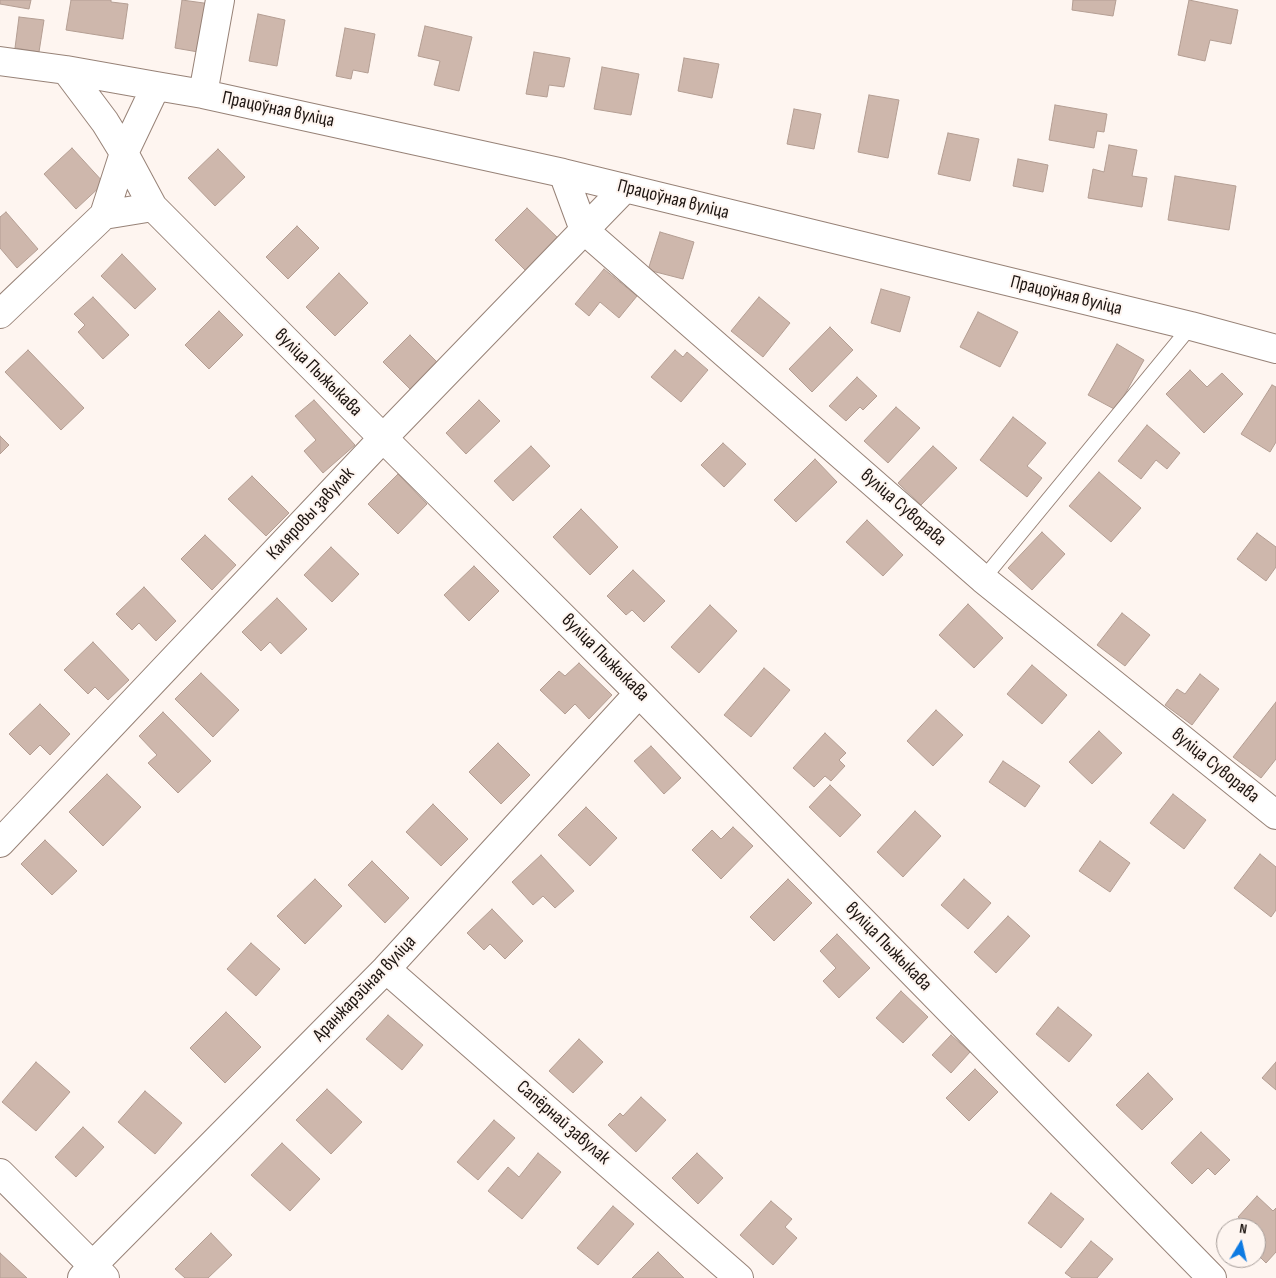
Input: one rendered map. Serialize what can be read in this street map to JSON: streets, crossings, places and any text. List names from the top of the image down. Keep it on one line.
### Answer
{"streets":{"street":["Працоўная вуліца","вуліца Пыжыкава","вуліца Суворава","Каляровы завулак","Аранжарэйная вуліца","Сапёрнай завулак"]},"crossings":[["Працоўная вуліца","вуліца Пыжыкава"],["Працоўная вуліца","вуліца Суворава"],["Працоўная вуліца","Каляровы завулак"],["вуліца Пыжыкава","Каляровы завулак"],["вуліца Пыжыкава","Аранжарэйная вуліца"],["вуліца Суворава","Каляровы завулак"],["Аранжарэйная вуліца","Сапёрнай завулак"]],"north":"top"}
